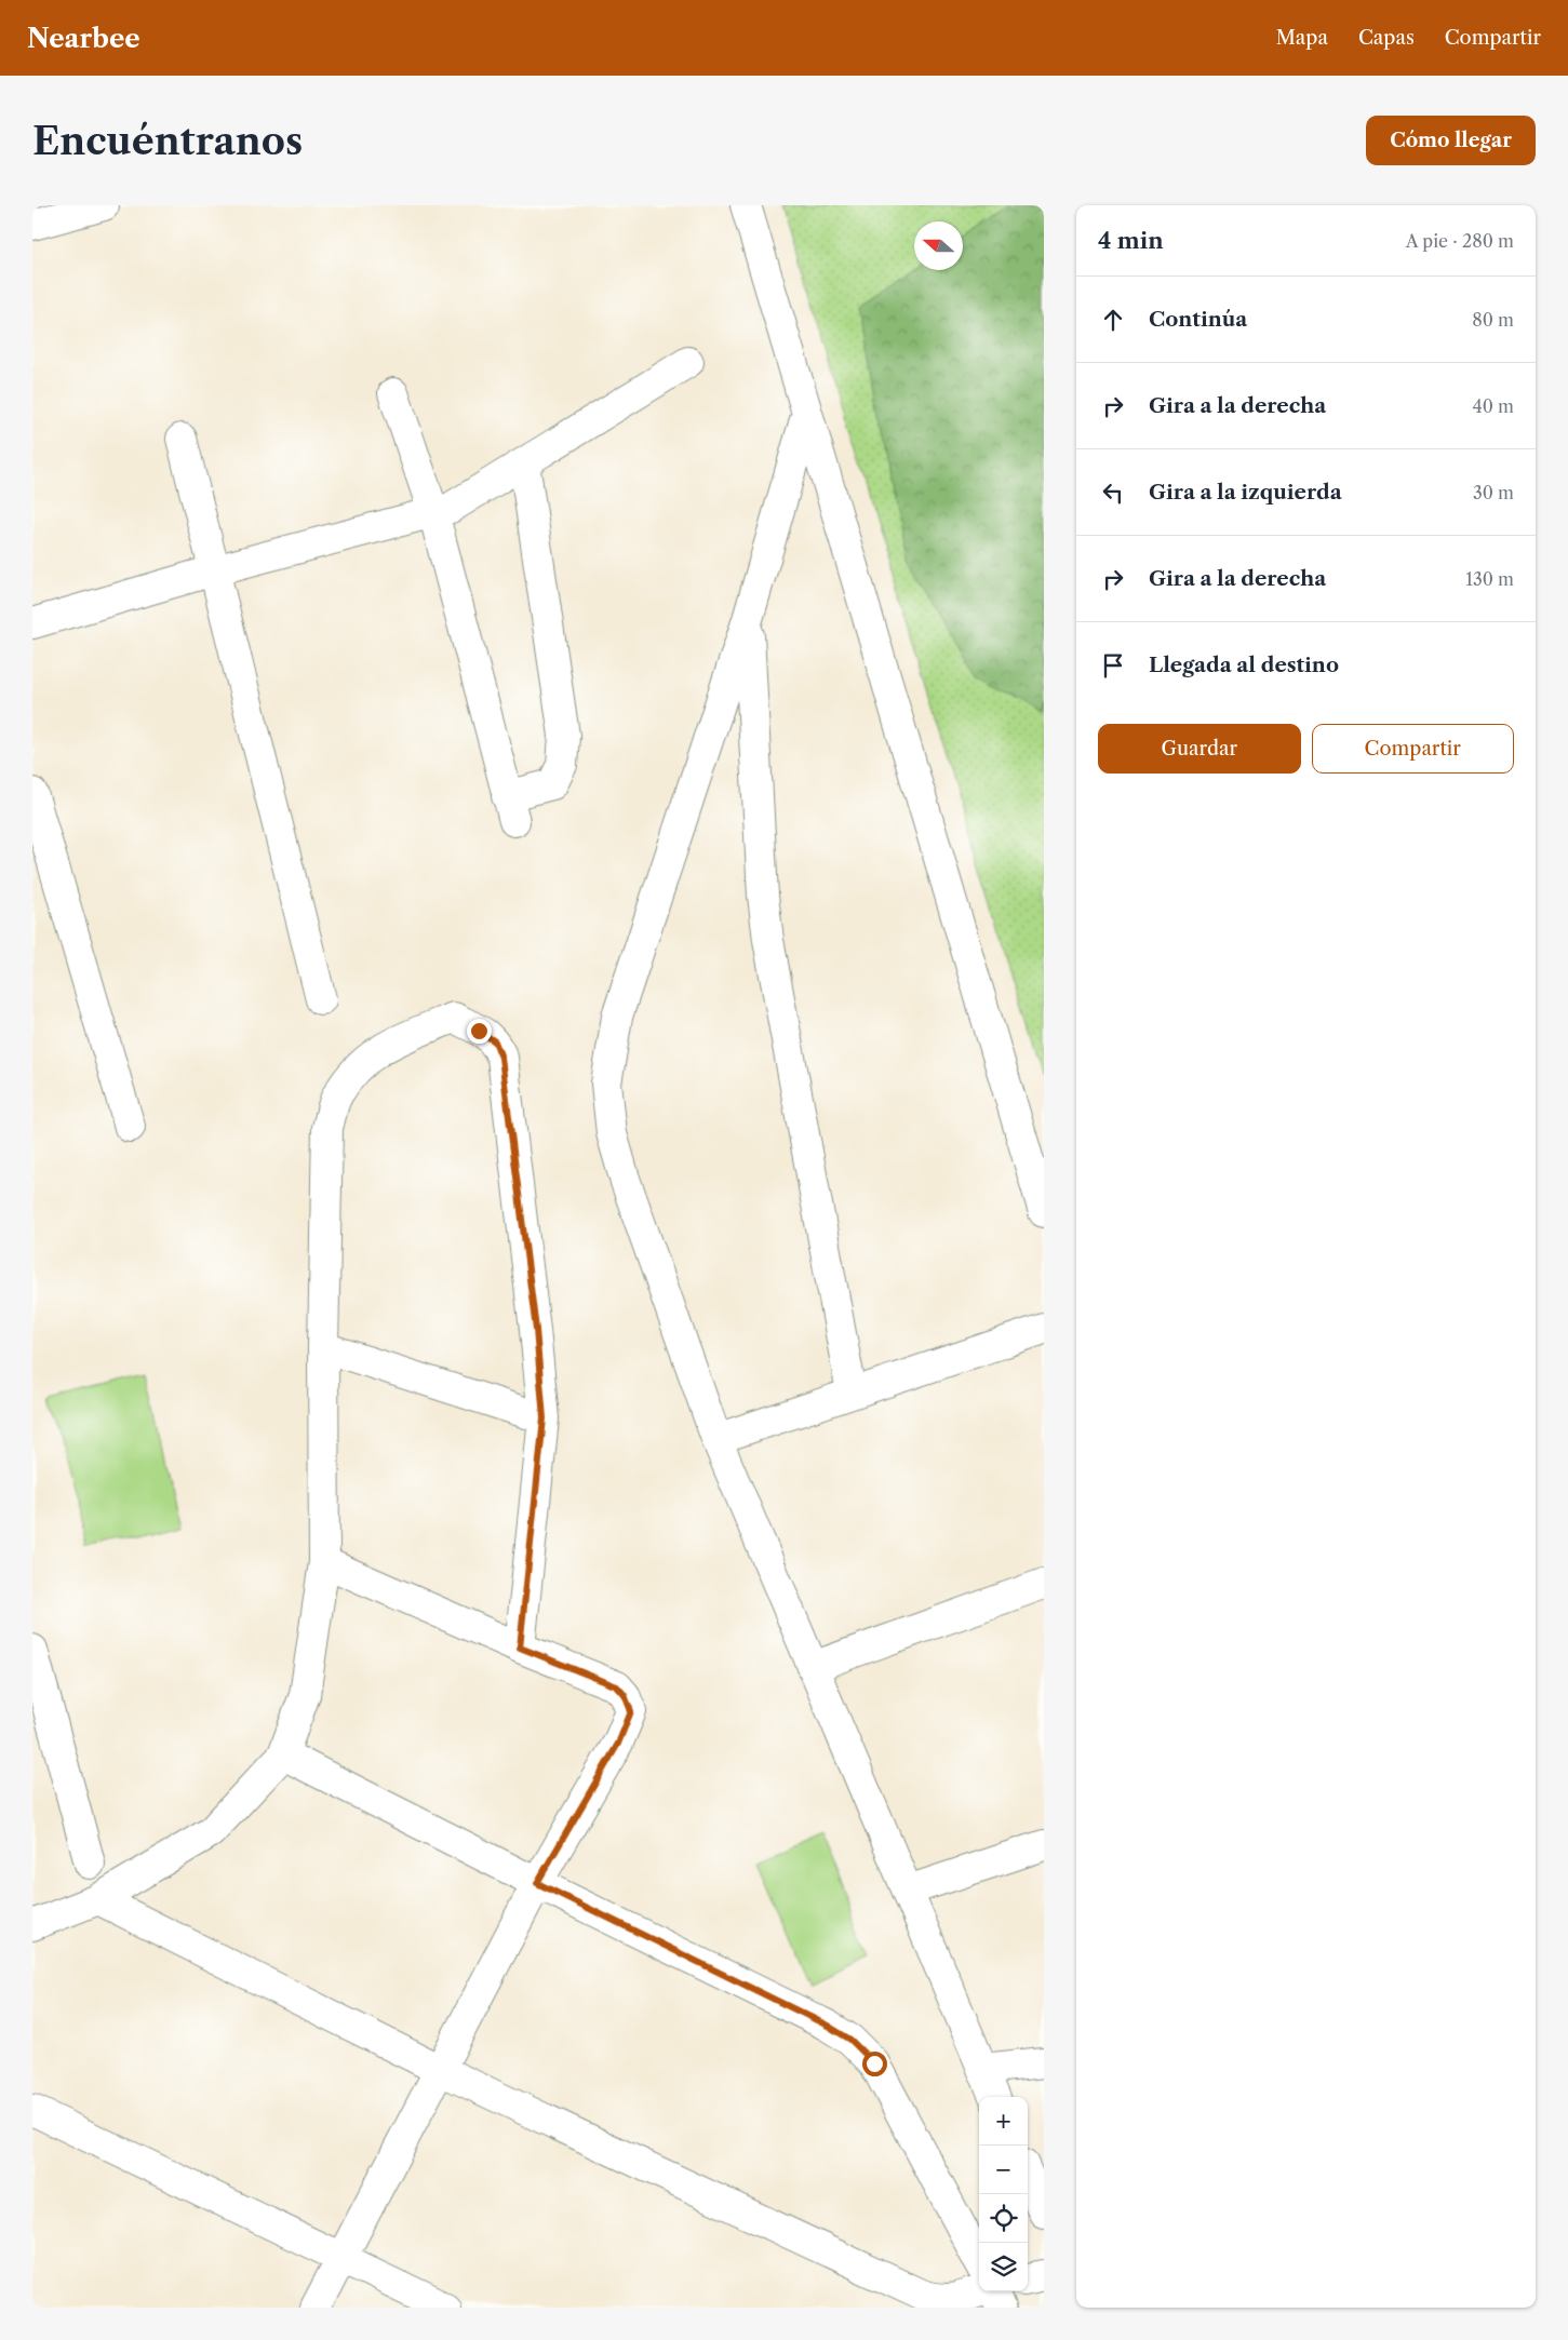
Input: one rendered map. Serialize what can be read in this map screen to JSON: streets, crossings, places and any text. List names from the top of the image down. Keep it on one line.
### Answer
{"north":"left","page":{"header":"Nearbee","nav":["Mapa","Capas","Compartir"],"buttons":["Cómo llegar",["Guardar","Compartir"]],"title":"Encuéntranos","heading":["4 min","A pie · 280 m"],"list":[["Continúa","80 m"],["Gira a la derecha","40 m"],["Gira a la izquierda","30 m"],["Gira a la derecha","130 m"],"Llegada al destino"],"map_buttons":["+","−"]}}
